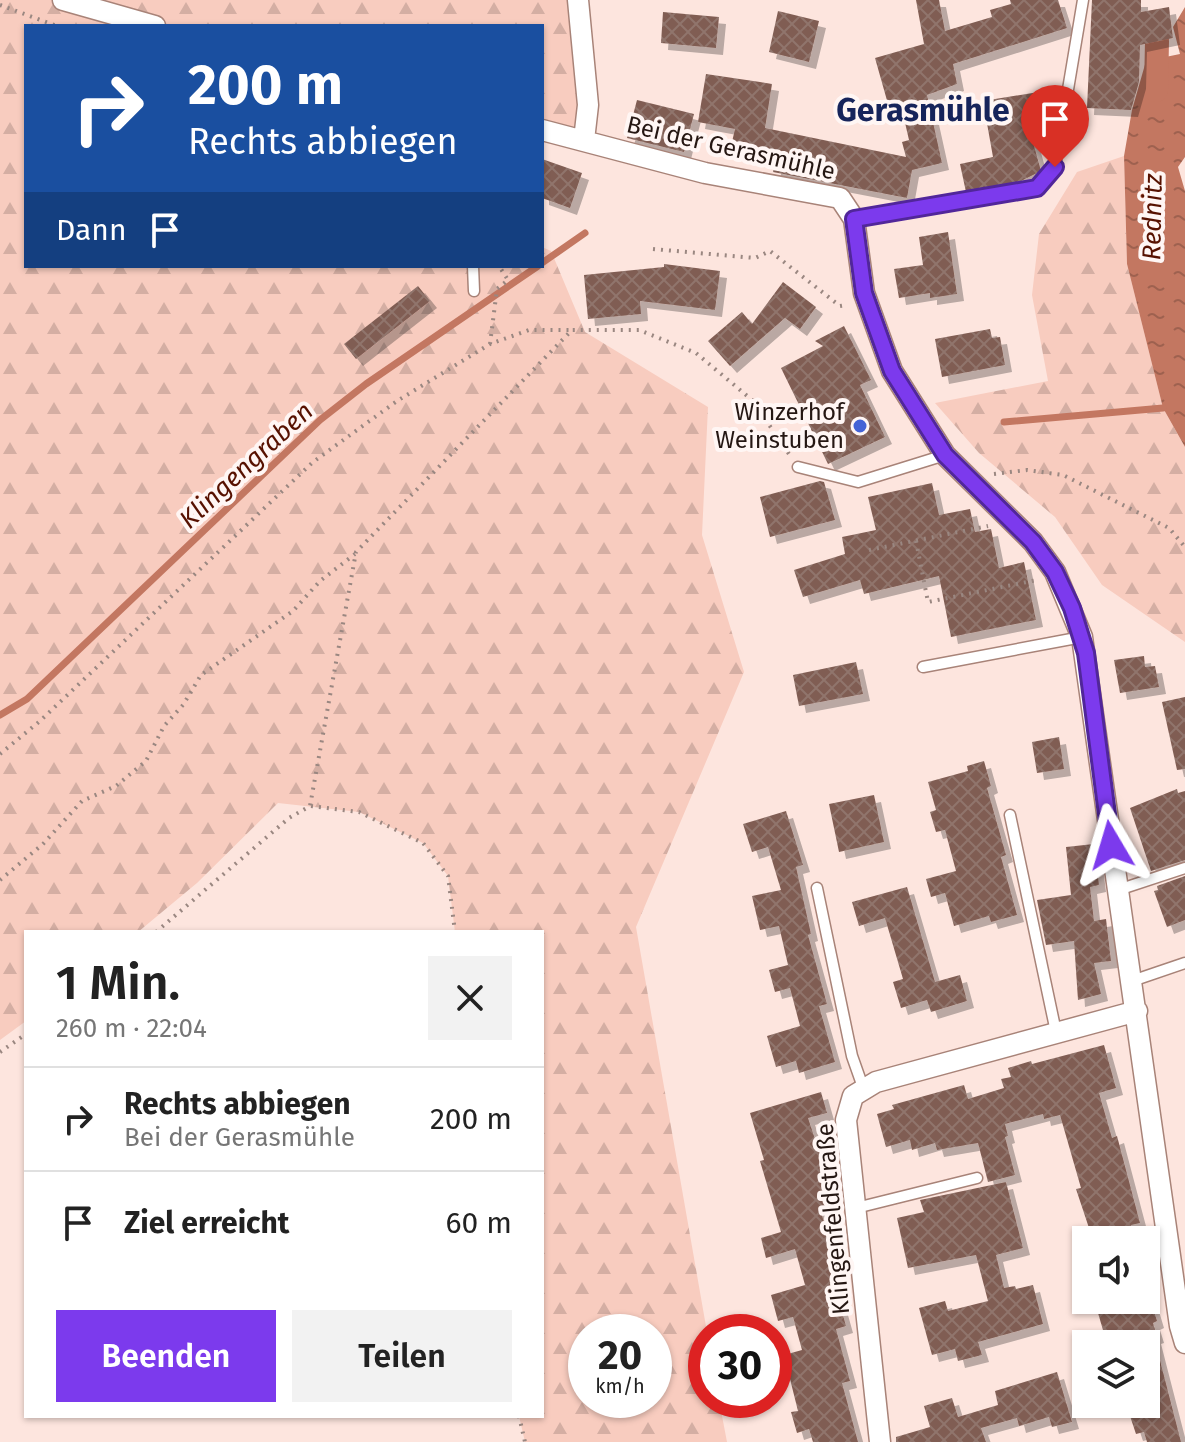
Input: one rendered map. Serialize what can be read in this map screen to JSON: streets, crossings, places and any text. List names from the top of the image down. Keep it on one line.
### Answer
{"streets":{"street":["Bei der Gerasmühle","Klingenfeldstraße"]},"districts":["Gerasmühle"],"water":["Rednitz","Klingengraben"],"places":["Winzerhof Weinstuben"],"page":{"turn":["200 m","Rechts abbiegen"],"then":"Dann","heading":["1 Min.","260 m · 22:04"],"list":[{"name":"Rechts abbiegen","note":"Bei der Gerasmühle","value":"200 m"},{"name":"Ziel erreicht","value":"60 m"}],"buttons":["Beenden","Teilen"],"speed":"20 km/h","limit":"30"}}
